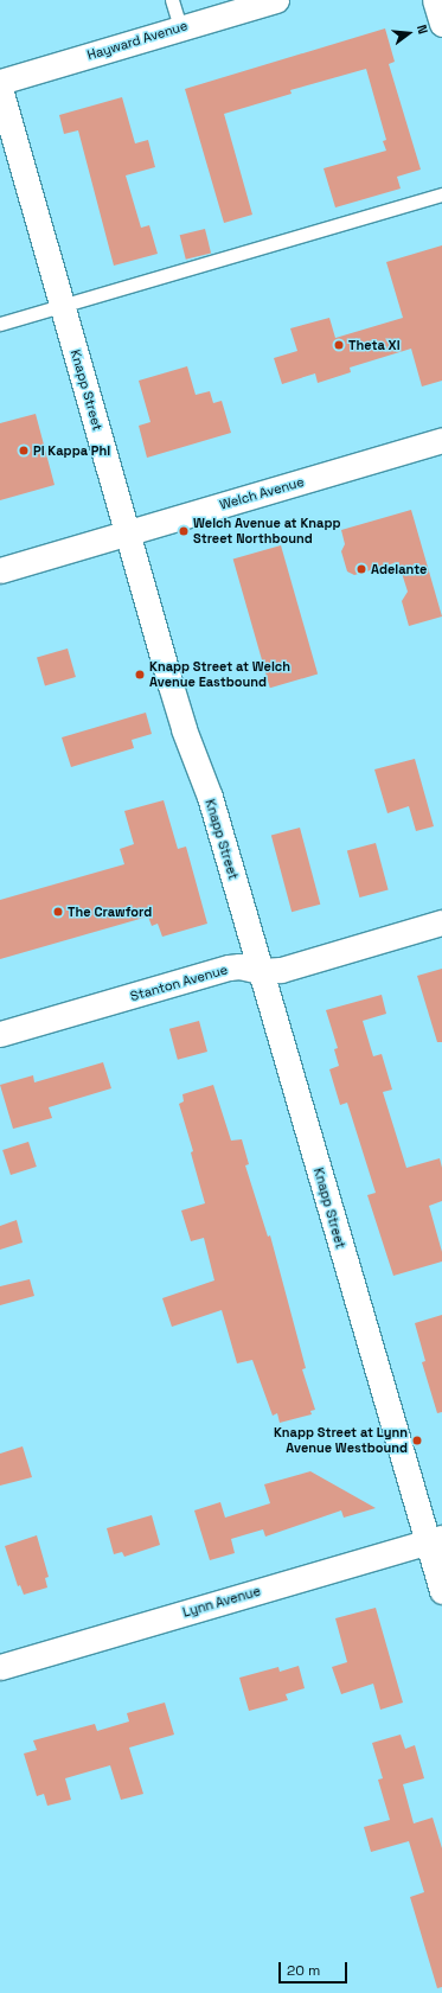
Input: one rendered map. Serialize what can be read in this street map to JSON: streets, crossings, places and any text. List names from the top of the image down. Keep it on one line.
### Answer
{"streets":{"street":["Hayward Avenue","Knapp Street","Welch Avenue","Stanton Avenue","Lynn Avenue"]},"crossings":[["Knapp Street","Welch Avenue"],["Knapp Street","Stanton Avenue"],["Knapp Street","Lynn Avenue"]],"places":["Theta Xi","Pi Kappa Phi","Welch Avenue at Knapp Street Northbound","Adelante","Knapp Street at Welch Avenue Eastbound","The Crawford","Knapp Street at Lynn Avenue Westbound"],"scale_bar":"20 m","north":"right"}
